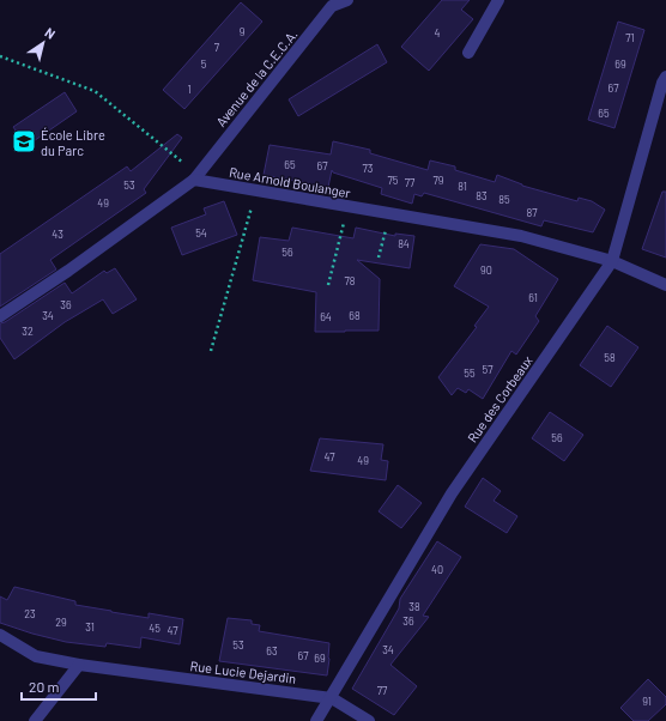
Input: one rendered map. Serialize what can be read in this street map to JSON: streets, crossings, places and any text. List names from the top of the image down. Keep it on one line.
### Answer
{"streets":{"street":["Avenue de la C.E.C.A.","Rue Arnold Boulanger","Rue des Corbeaux","Rue Lucie Dejardin"]},"crossings":[["Avenue de la C.E.C.A.","Rue Arnold Boulanger"],["Rue Arnold Boulanger","Rue des Corbeaux"],["Rue des Corbeaux","Rue Lucie Dejardin"]],"places":{"school or university":["École Libre du Parc"]},"house_numbers":["9","4","71","7","5","69","67","1","65","65","67","73","75","79","77","53","81","83","85","49","87","54","43","84","56","90","78","61","36","34","68","64","32","58","57","55","56","47","49","40","38","23","36","29","31","45","47","53","34","63","67","69","77","91"],"scale_bar":"20 m","north":"top right"}
